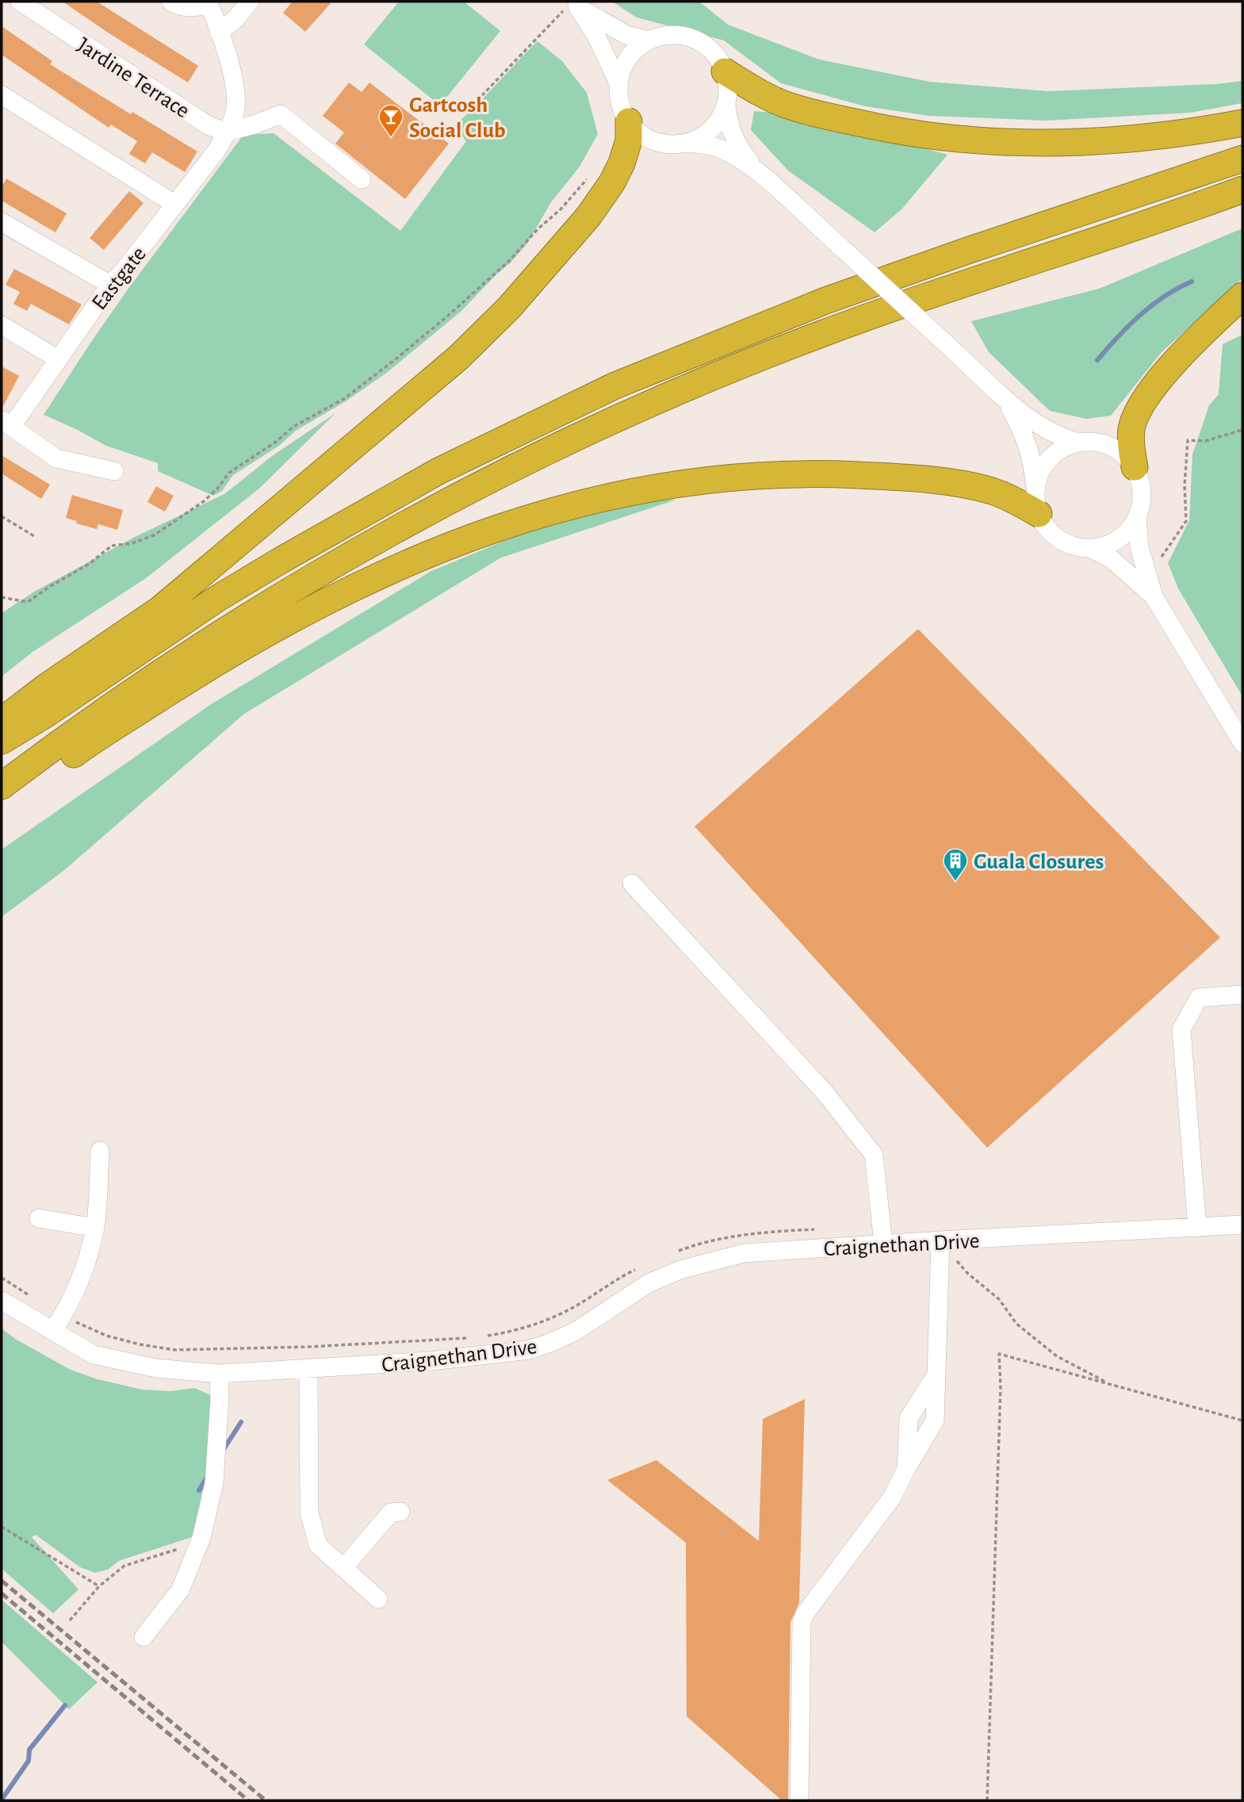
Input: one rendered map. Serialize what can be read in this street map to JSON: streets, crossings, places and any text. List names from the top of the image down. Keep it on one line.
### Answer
{"streets":{"street":["Jardine Terrace","Eastgate","Craignethan Drive"]},"crossings":[["Jardine Terrace","Eastgate"]],"places":{"bar":["Gartcosh Social Club"],"building":["Guala Closures"]}}
